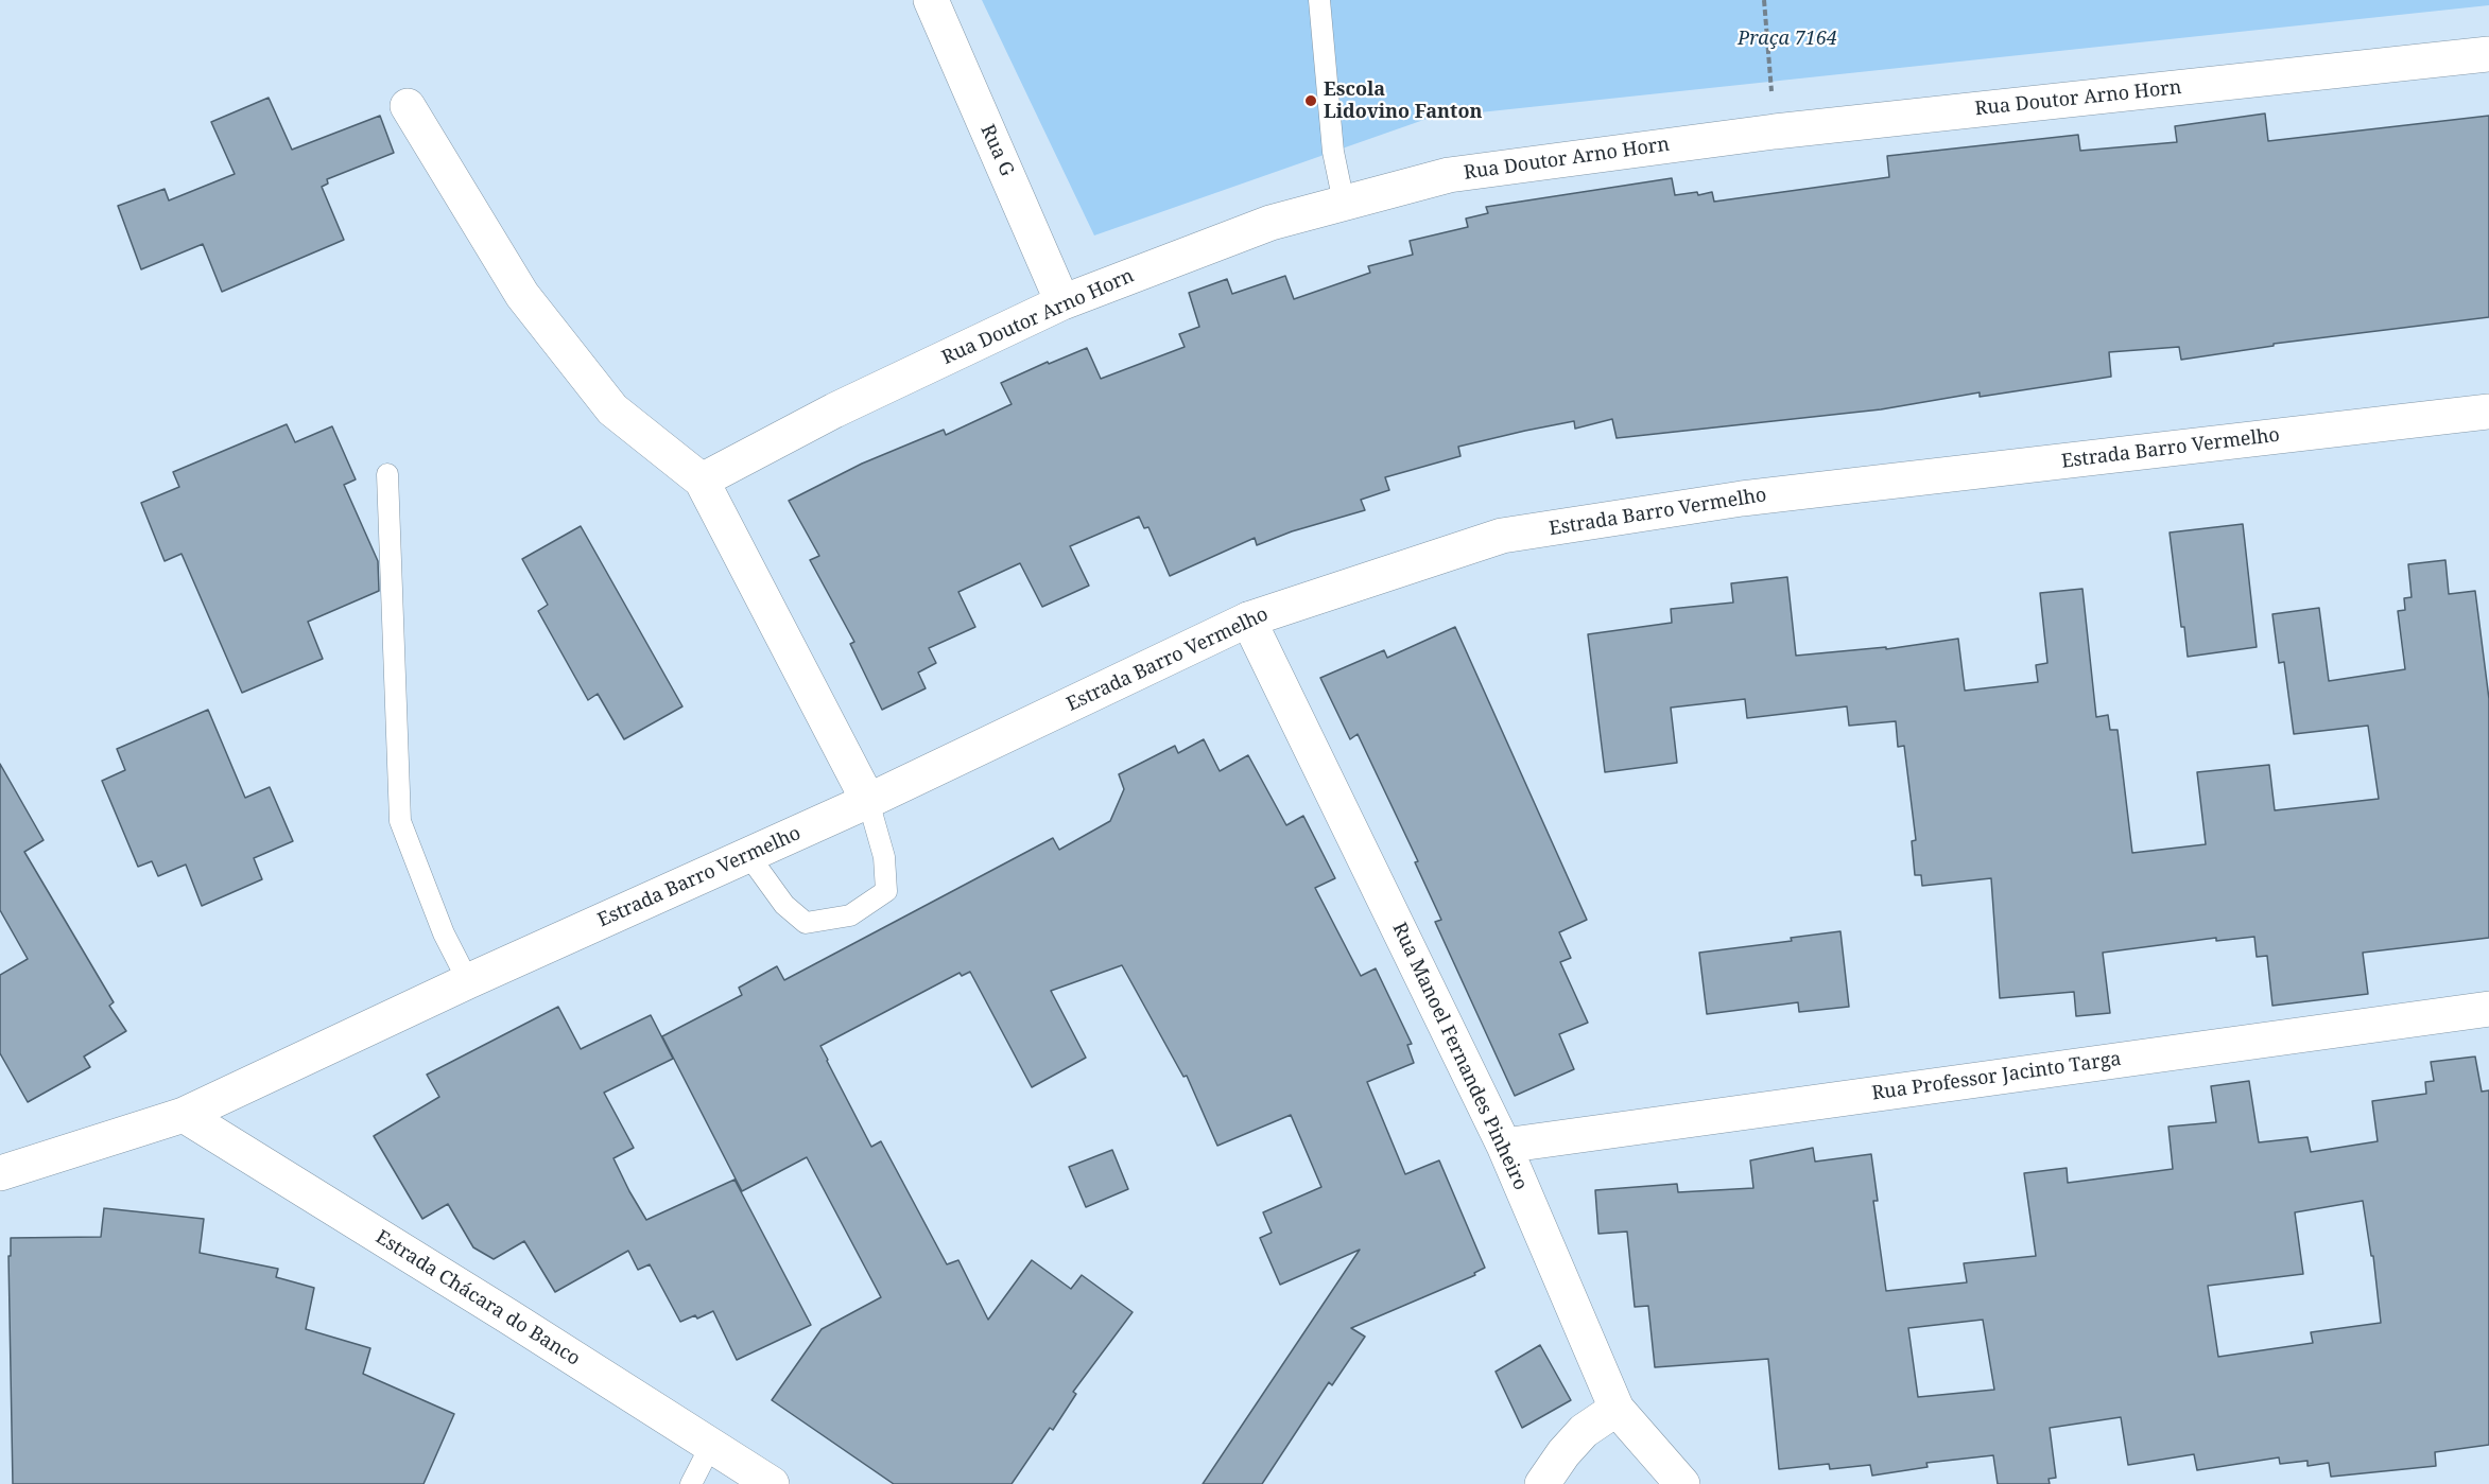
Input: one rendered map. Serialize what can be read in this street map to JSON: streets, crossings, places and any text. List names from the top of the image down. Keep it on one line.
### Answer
{"streets":{"street":["Rua Doutor Arno Horn","Rua G","Estrada Barro Vermelho","Rua Manoel Fernandes Pinheiro","Rua Professor Jacinto Targa","Estrada Chácara do Banco"]},"crossings":[["Rua Doutor Arno Horn","Rua G"],["Estrada Barro Vermelho","Rua Manoel Fernandes Pinheiro"],["Estrada Barro Vermelho","Estrada Chácara do Banco"],["Rua Manoel Fernandes Pinheiro","Rua Professor Jacinto Targa"]],"parks":["Praça 7164"],"places":["Escola Lidovino Fanton"]}
